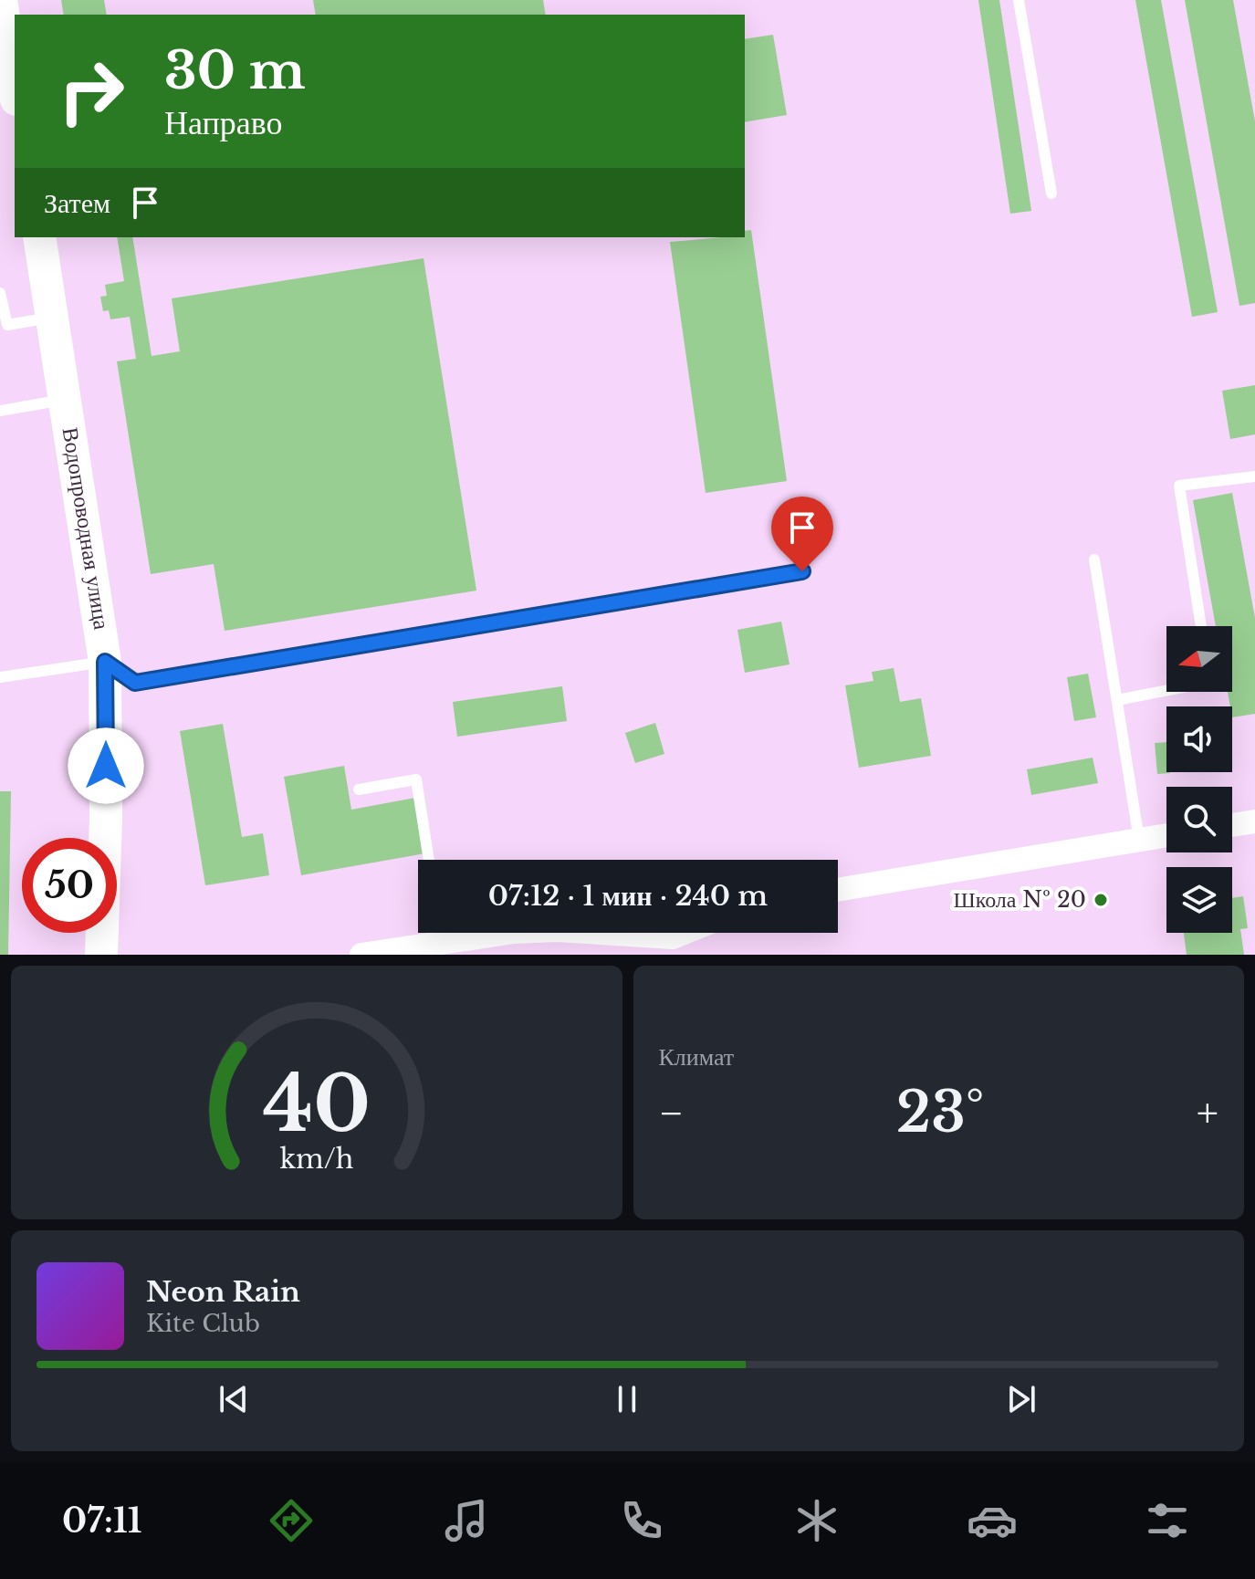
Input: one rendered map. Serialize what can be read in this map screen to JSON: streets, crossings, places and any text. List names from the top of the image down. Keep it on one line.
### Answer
{"streets":{"main road":["Водопроводная улица"]},"places":["Школа № 20"],"north":"left","page":{"turn":["30 m","Направо"],"then":"Затем","limit":"50","trip":"07:12 · 1 мин · 240 m","tile":"Климат","heat":["−","23°","+"],"song":["Neon Rain","Kite Club"],"tabs":"07:11","gauge":["40","km/h"]}}
